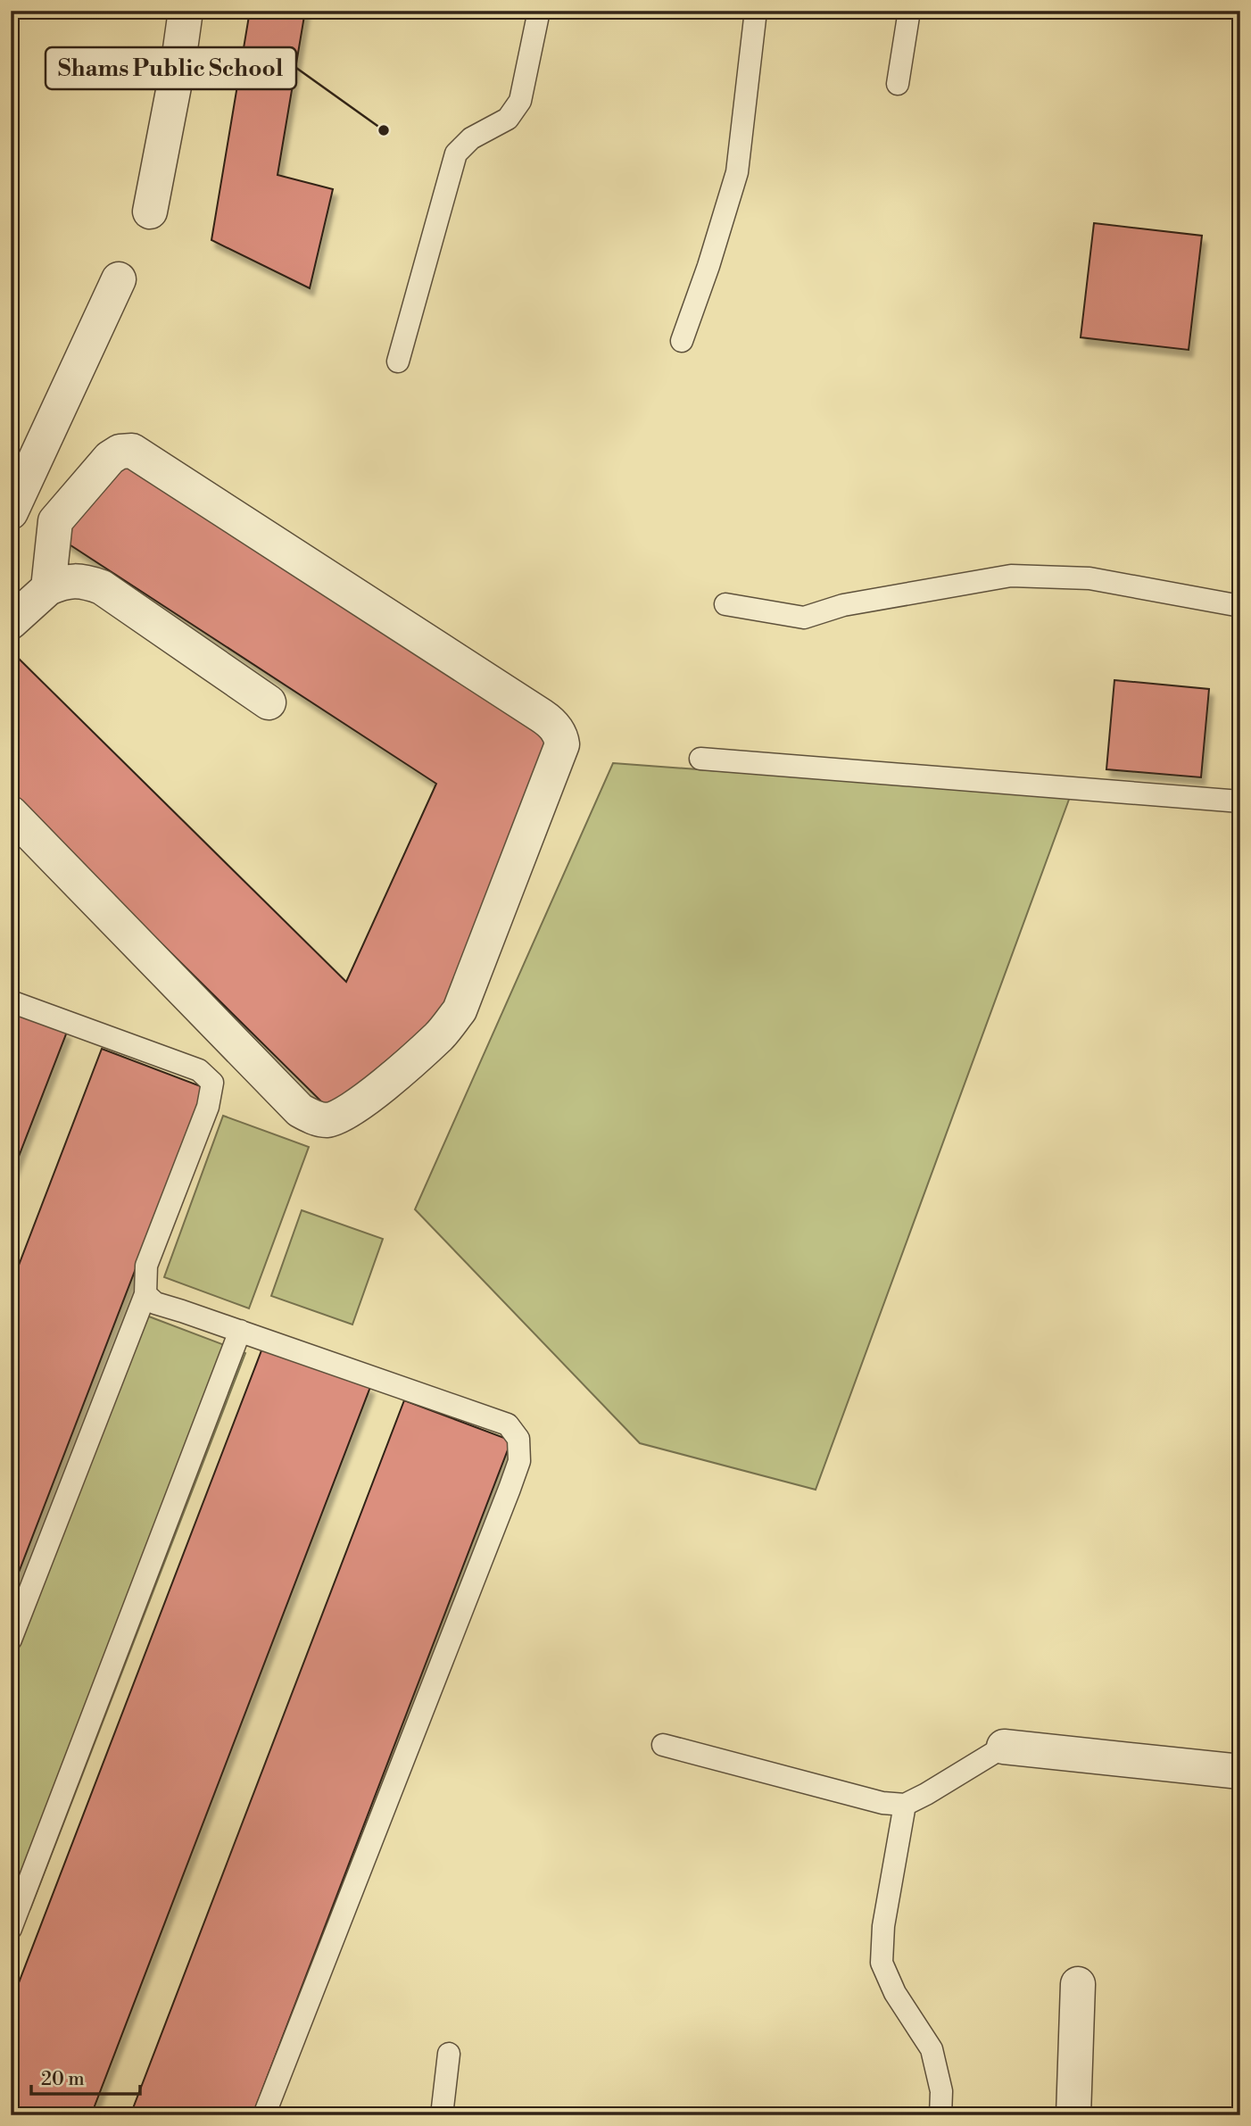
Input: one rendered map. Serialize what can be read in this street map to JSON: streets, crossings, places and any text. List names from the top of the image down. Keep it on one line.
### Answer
{"places":["Shams Public School"],"scale_bar":"20 m"}
